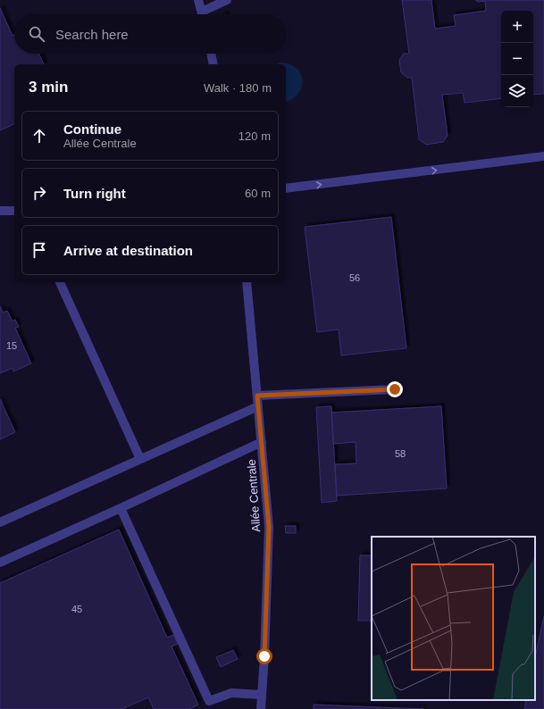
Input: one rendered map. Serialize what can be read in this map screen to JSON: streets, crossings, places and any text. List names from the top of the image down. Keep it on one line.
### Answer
{"streets":{"street":["Allée Centrale"]},"house_numbers":["56","15","58","45"],"page":{"map_buttons":["+","−"],"search":"Search here","heading":["3 min","Walk · 180 m"],"list":[["Continue","Allée Centrale","120 m"],["Turn right","60 m"],"Arrive at destination"]}}
